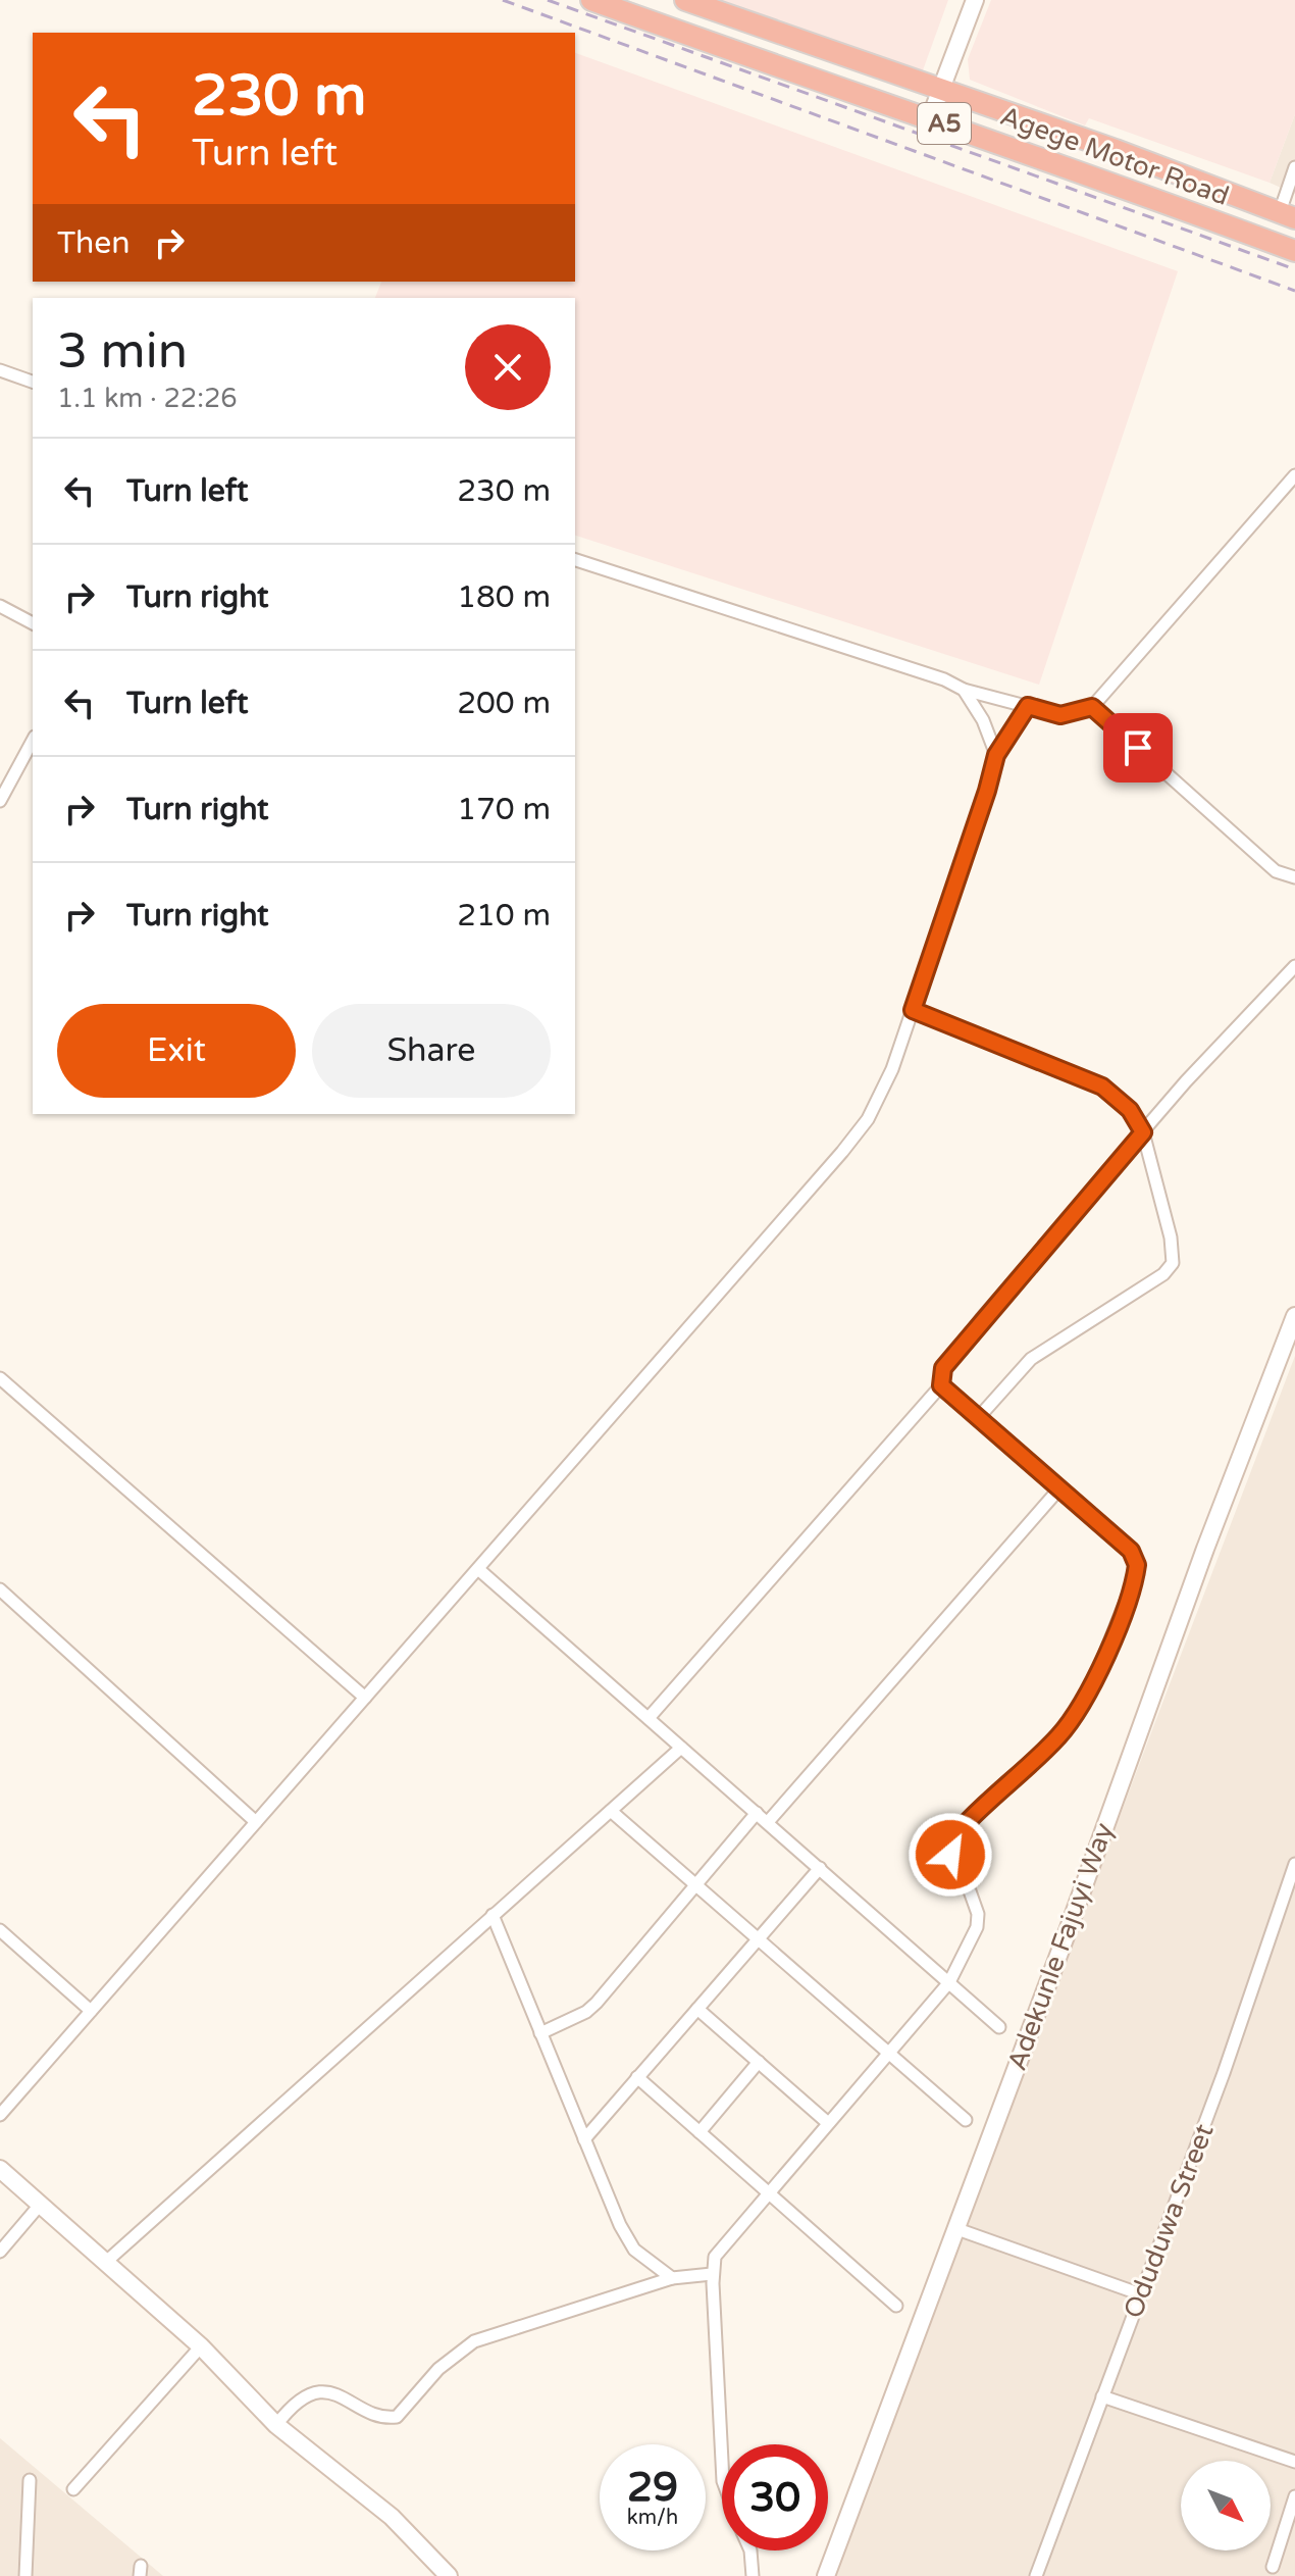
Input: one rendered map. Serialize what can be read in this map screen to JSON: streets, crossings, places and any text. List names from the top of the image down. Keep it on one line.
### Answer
{"streets":{"highway":["A5","Agege Motor Road"],"street":["Adekunle Fajuyi Way","Oduduwa Street"]},"north":"bottom right","page":{"turn":["230 m","Turn left"],"then":"Then","heading":["3 min","1.1 km · 22:26"],"list":[{"name":"Turn left","value":"230 m"},{"name":"Turn right","value":"180 m"},{"name":"Turn left","value":"200 m"},{"name":"Turn right","value":"170 m"},{"name":"Turn right","value":"210 m"}],"buttons":["Exit","Share"],"speed":"29 km/h","limit":"30"}}
